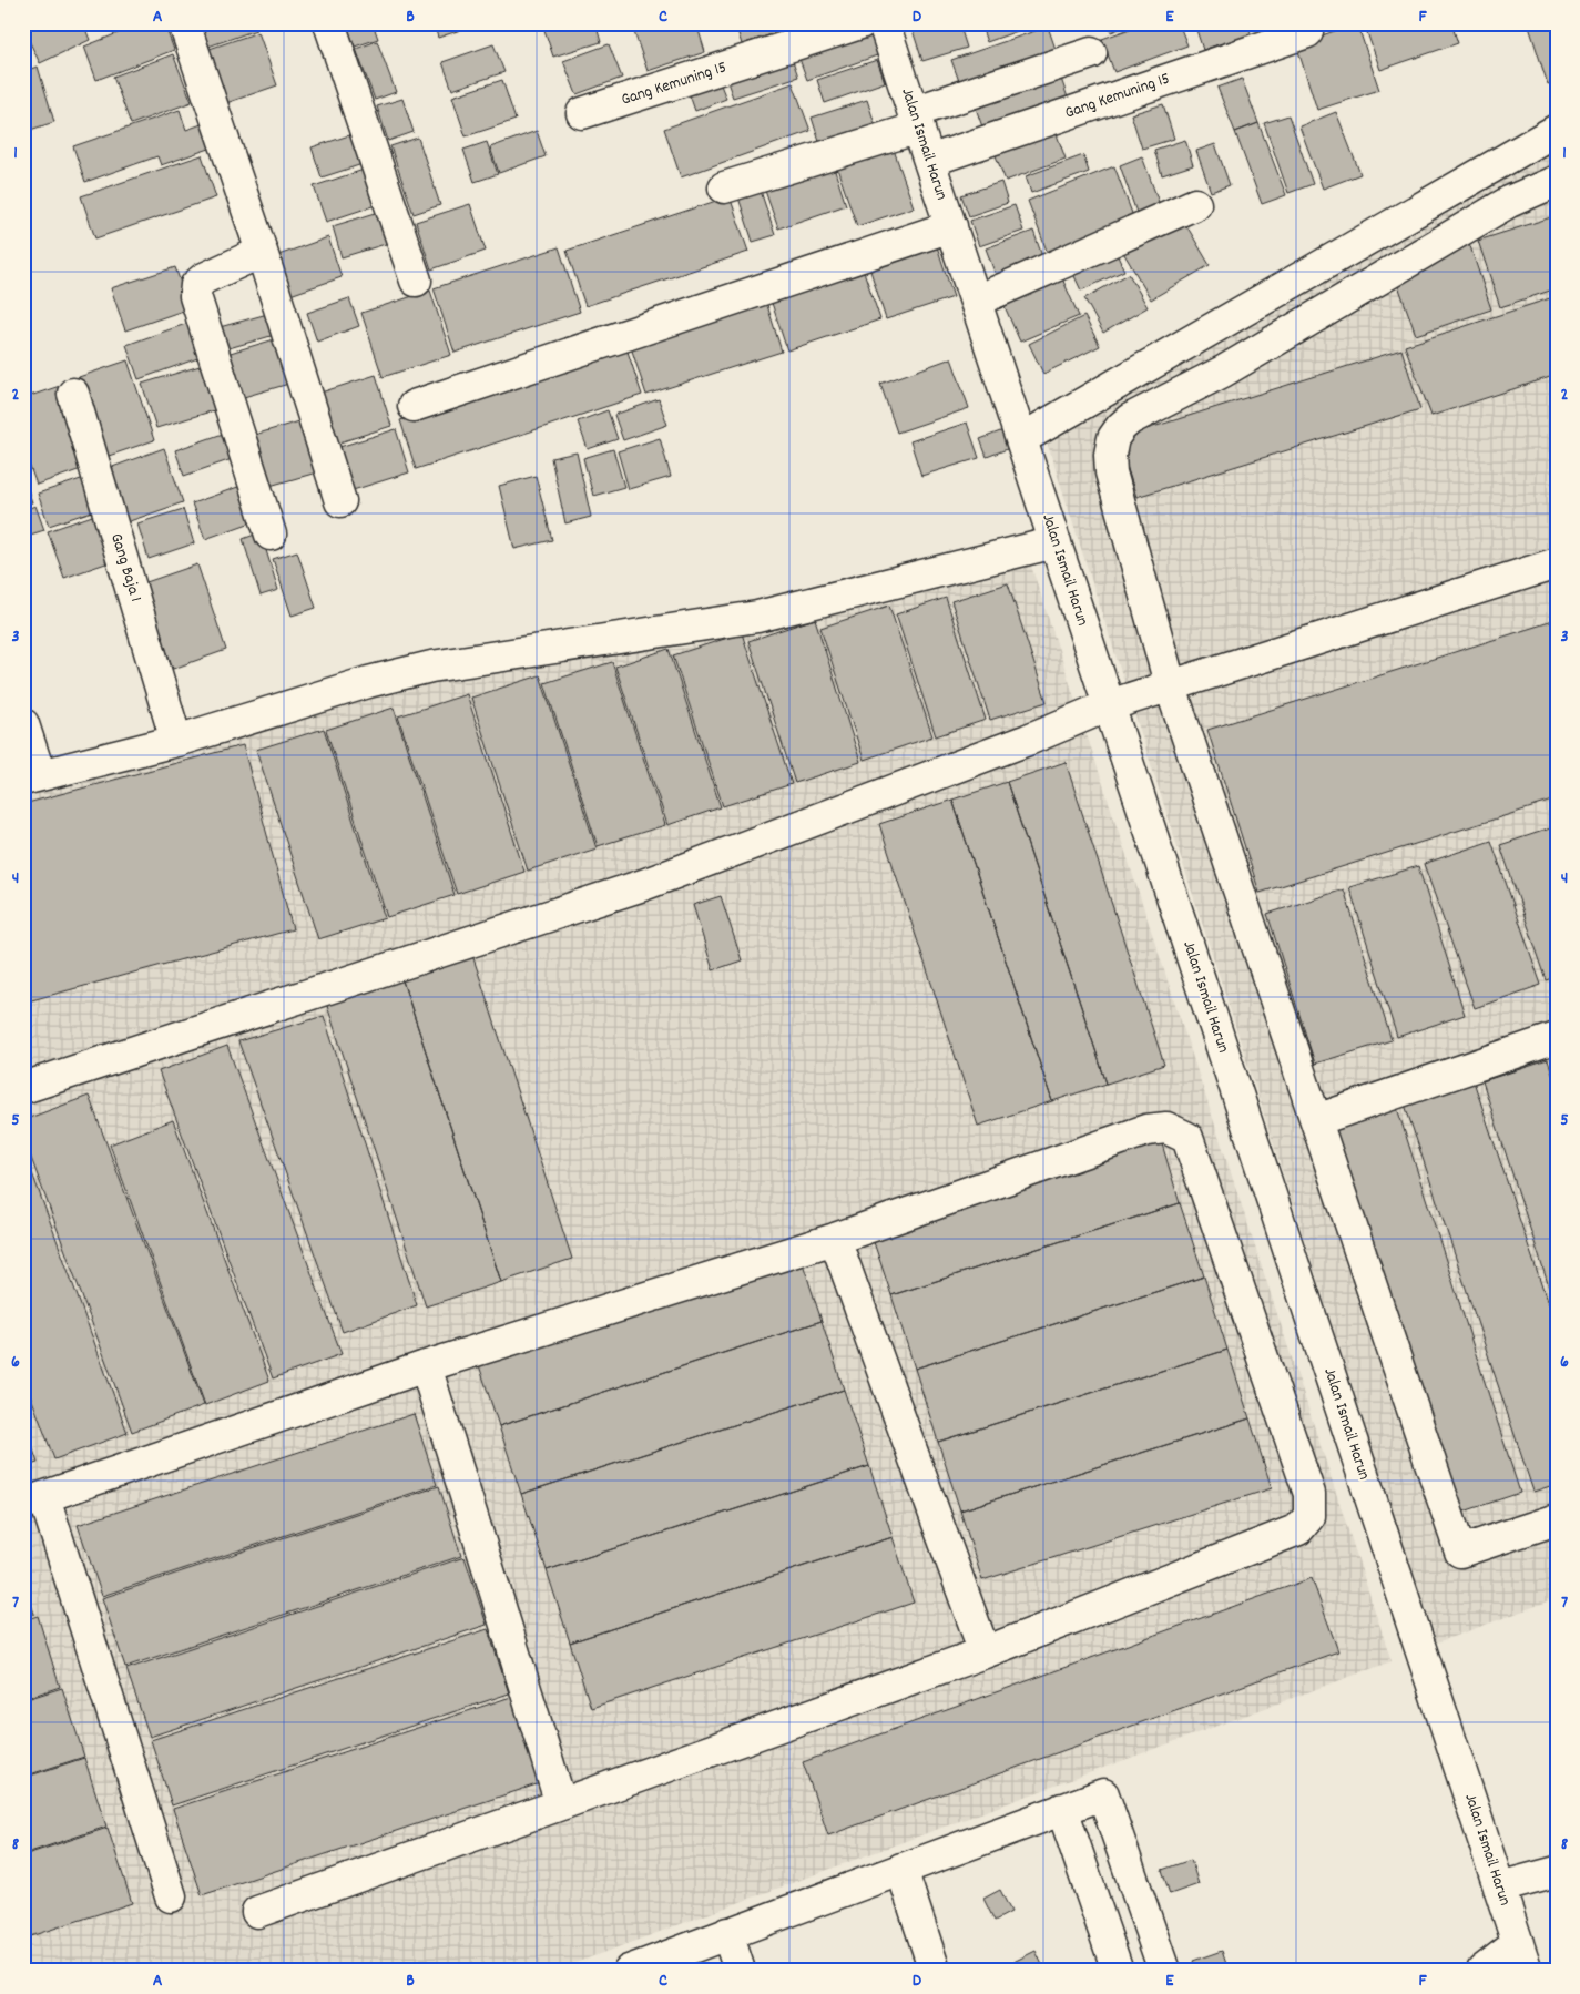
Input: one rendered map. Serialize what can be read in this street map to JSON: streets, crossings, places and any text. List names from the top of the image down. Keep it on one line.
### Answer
{"streets":{"street":["Gang Kemuning 15","Jalan Ismail Harun","Gang Baja 1"]},"crossings":[["Gang Kemuning 15","Jalan Ismail Harun"]],"grid":{"columns":["A","B","C","D","E","F"],"rows":["1","2","3","4","5","6","7","8"]}}
